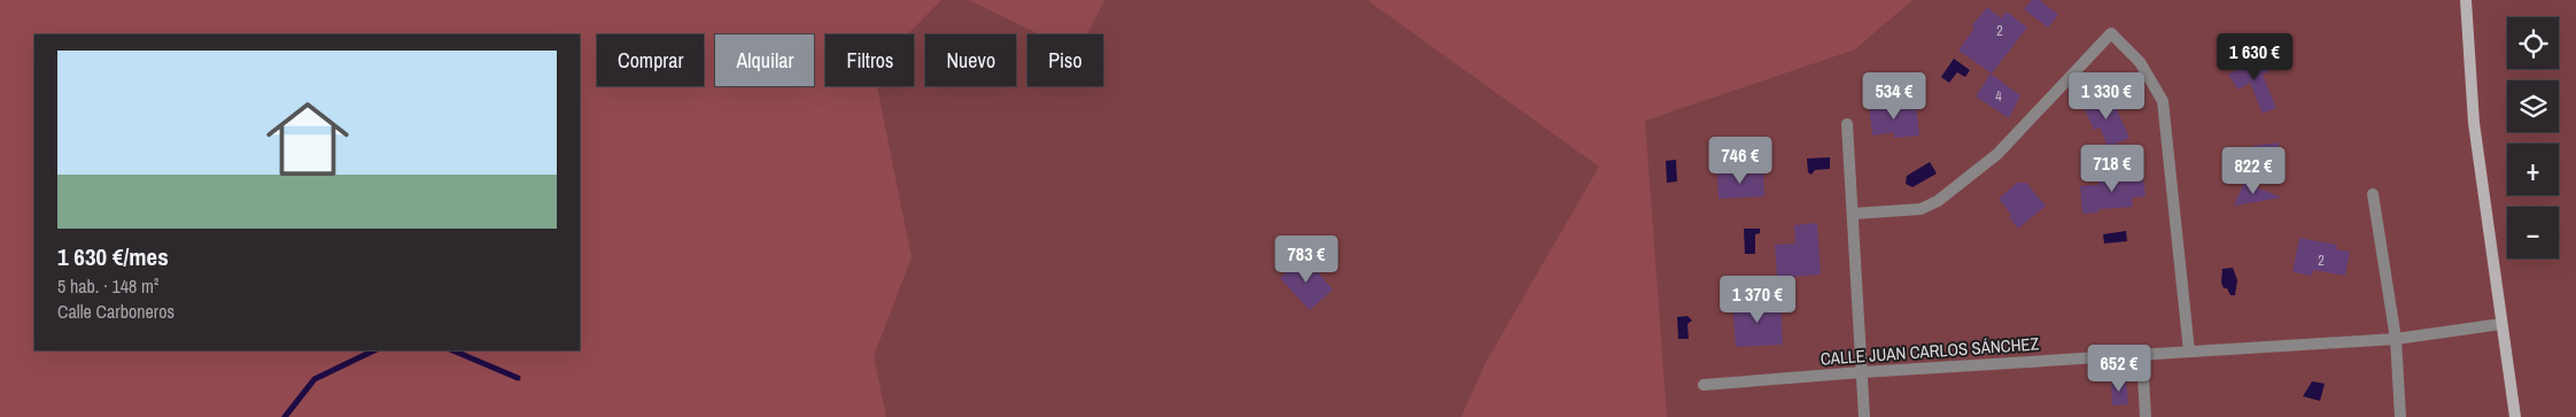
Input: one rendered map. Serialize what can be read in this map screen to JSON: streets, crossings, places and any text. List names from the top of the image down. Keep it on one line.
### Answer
{"streets":{"street":["CALLE JUAN CARLOS SÁNCHEZ"]},"house_numbers":["2","4","2"],"page":{"map_buttons":["+","−"],"price":["1 630 €","534 €","1 330 €","746 €","718 €","822 €","783 €","1 370 €","652 €"],"chip":["Comprar","Alquilar","Filtros","Nuevo","Piso"],"list":[{"name":"1 630 €/mes","note":"5 hab. · 148 m² · Calle Carboneros"}]}}
